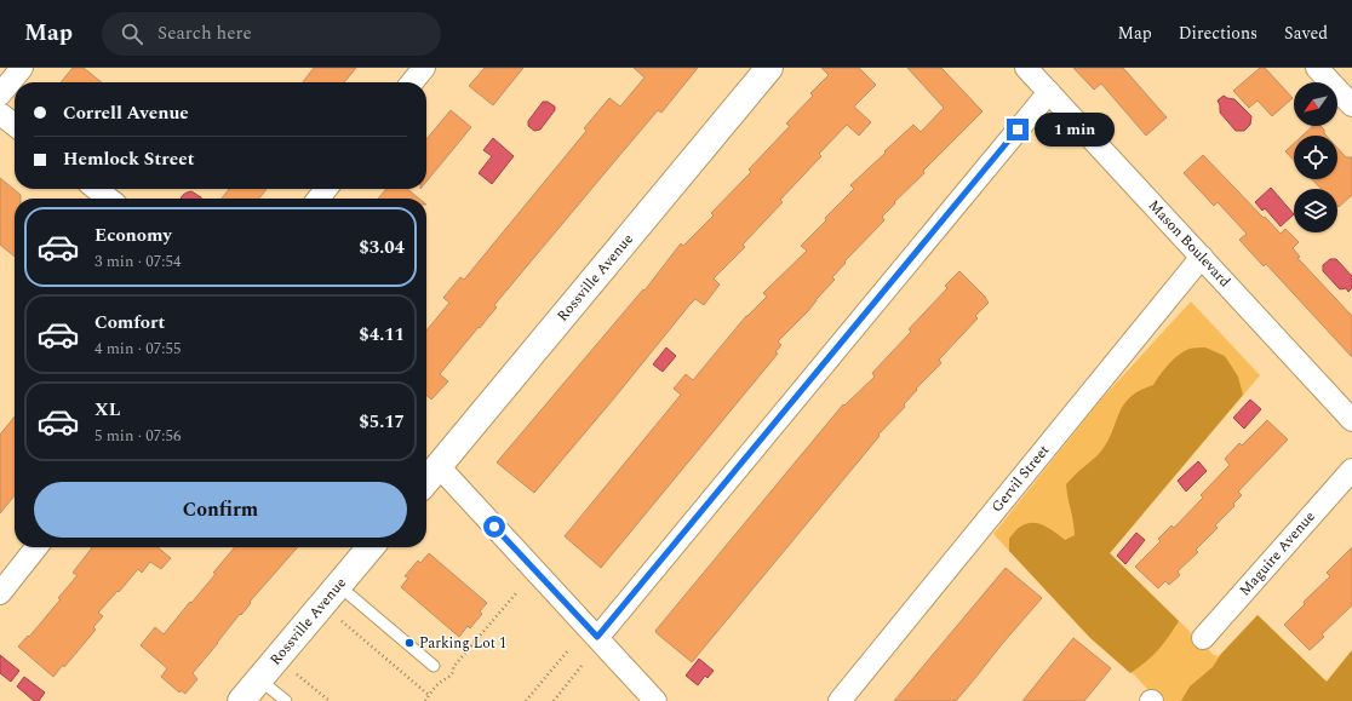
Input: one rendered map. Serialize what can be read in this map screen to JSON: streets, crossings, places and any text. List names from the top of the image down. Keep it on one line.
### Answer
{"streets":{"street":["Mason Boulevard","Rossville Avenue","Gervil Street","Maguire Avenue"]},"crossings":[["Mason Boulevard","Gervil Street"]],"places":["Parking Lot 1"],"north":"bottom left","page":{"header":"Map","search":"Search here","nav":["Map","Directions","Saved"],"banner":["Correll Avenue","Hemlock Street"],"bubble":"1 min","list":[{"name":"Economy","note":"3 min · 07:54","value":"$3.04"},{"name":"Comfort","note":"4 min · 07:55","value":"$4.11"},{"name":"XL","note":"5 min · 07:56","value":"$5.17"}],"buttons":"Confirm"}}
